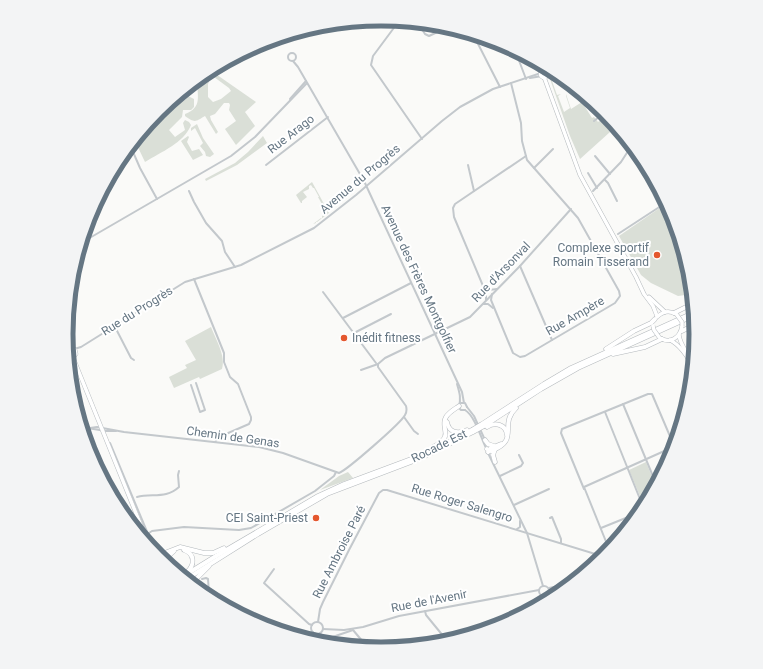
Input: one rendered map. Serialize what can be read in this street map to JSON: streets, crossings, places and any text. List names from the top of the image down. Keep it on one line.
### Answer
{"streets":{"highway":["Rocade Est"],"street":["Rue Arago","Avenue du Progrès","Rue d'Arsonval","Avenue des Frères Montgolfier","Rue du Progrès","Rue Ampère","Chemin de Genas","Rue Roger Salengro","Rue Ambroise Paré","Rue de l'Avenir"]},"crossings":[["Rue Arago","Avenue des Frères Montgolfier"],["Avenue du Progrès","Avenue des Frères Montgolfier"],["Avenue du Progrès","Rue du Progrès"],["Rue d'Arsonval","Avenue des Frères Montgolfier"],["Rue d'Arsonval","Rue Ampère"],["Avenue des Frères Montgolfier","Rue Roger Salengro"],["Rue Roger Salengro","Rue Ambroise Paré"],["Rue Ambroise Paré","Rue de l'Avenir"]],"places":["Complexe sportif Romain Tisserand","Inédit fitness","CEI Saint-Priest"]}
